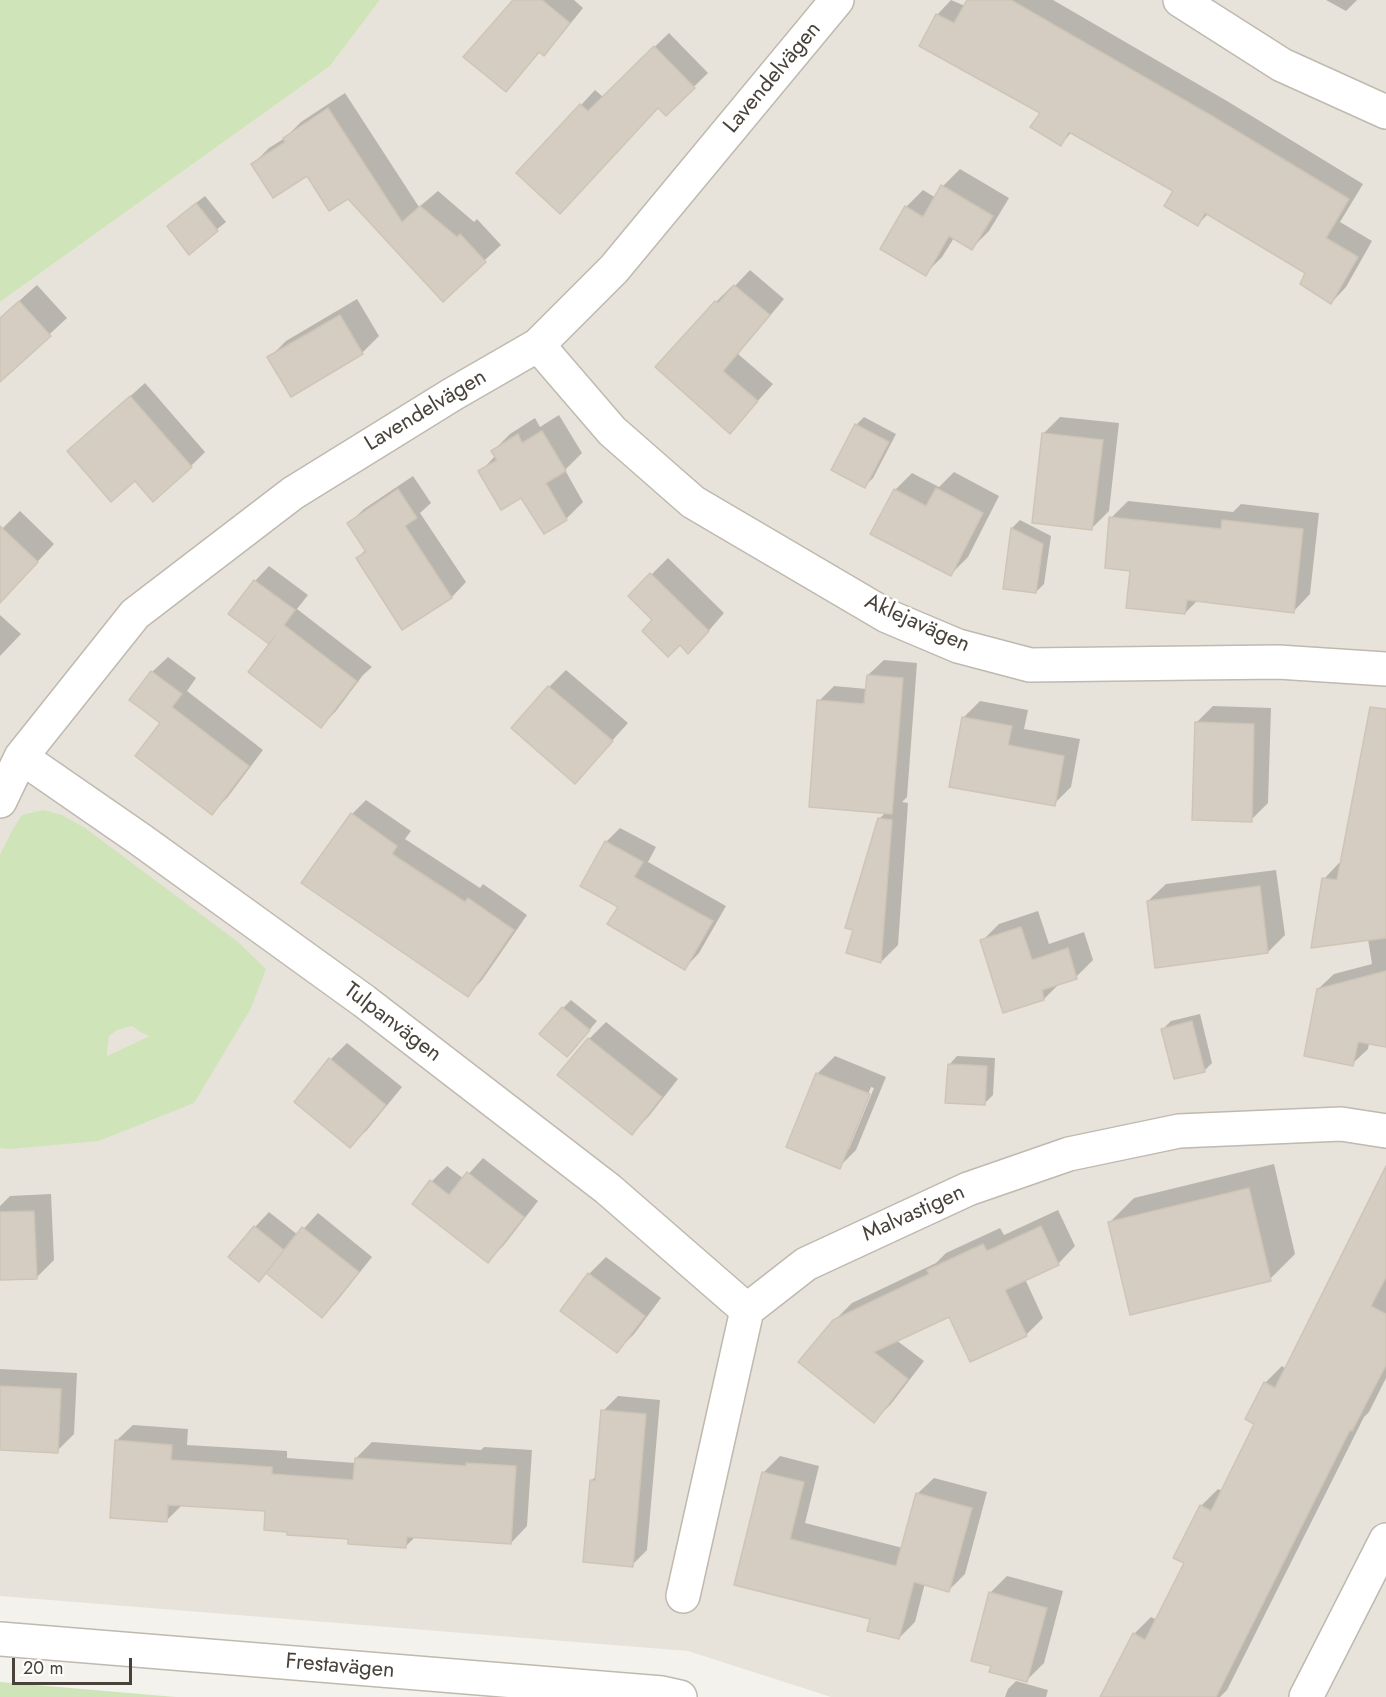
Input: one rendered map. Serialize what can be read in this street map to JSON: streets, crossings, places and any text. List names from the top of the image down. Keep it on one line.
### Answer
{"streets":{"street":["Lavendelvägen","Aklejavägen","Tulpanvägen","Malvastigen","Frestavägen"]},"crossings":[["Lavendelvägen","Aklejavägen"],["Lavendelvägen","Tulpanvägen"],["Tulpanvägen","Malvastigen"]],"scale_bar":"20 m"}
